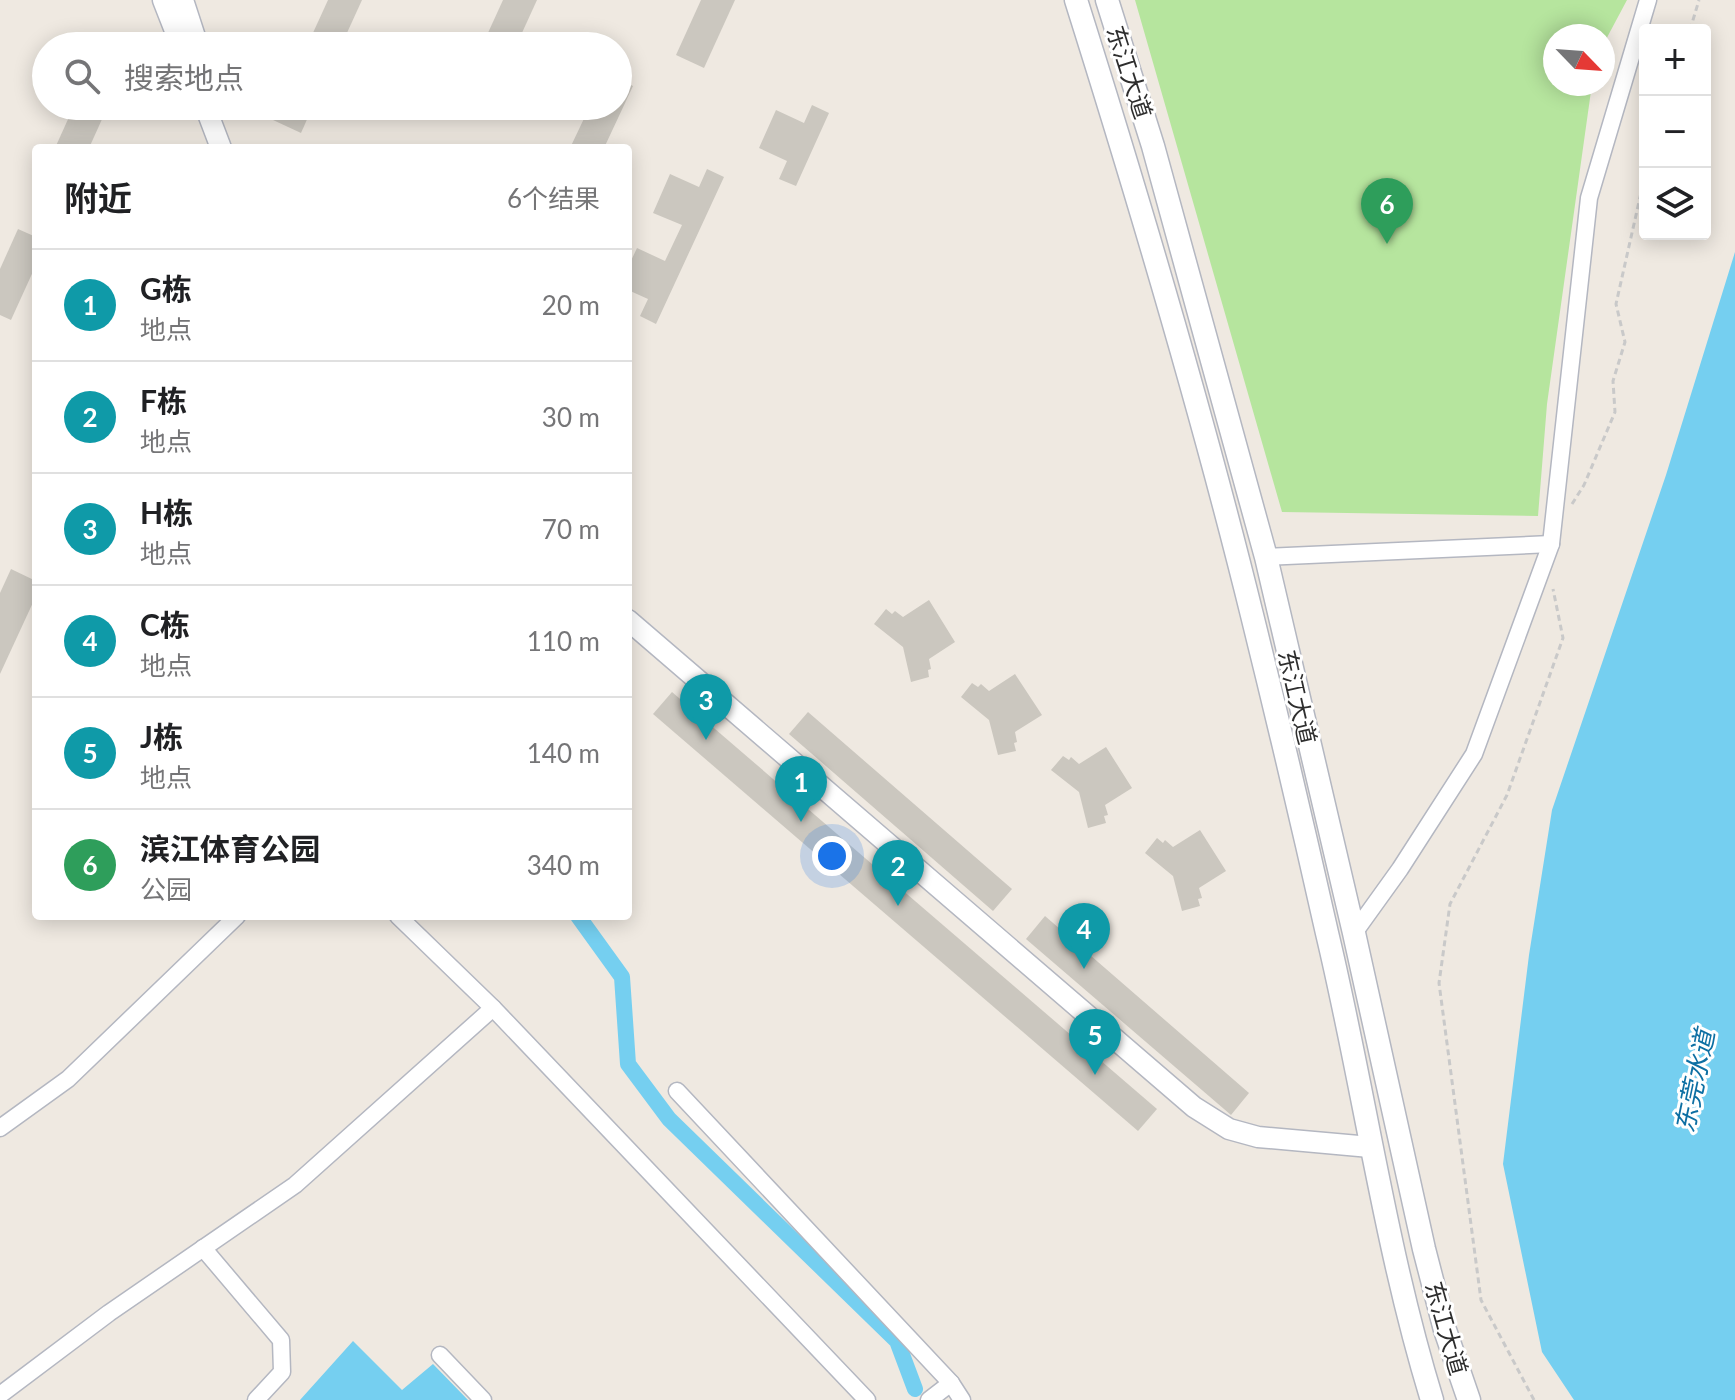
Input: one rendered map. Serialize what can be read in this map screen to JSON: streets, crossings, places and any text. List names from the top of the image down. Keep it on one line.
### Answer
{"streets":{"main road":["东江大道"]},"water":["东莞水道"],"north":"bottom right","page":{"map_buttons":["+","−"],"search":"搜索地点","heading":["附近","6个结果"],"pins":["6","3","1","2","4","5"],"list":[{"mark":"1","name":"G栋","note":"地点","value":"20 m"},{"mark":"2","name":"F栋","note":"地点","value":"30 m"},{"mark":"3","name":"H栋","note":"地点","value":"70 m"},{"mark":"4","name":"C栋","note":"地点","value":"110 m"},{"mark":"5","name":"J栋","note":"地点","value":"140 m"},{"mark":"6","name":"滨江体育公园","note":"公园","value":"340 m"}]}}
